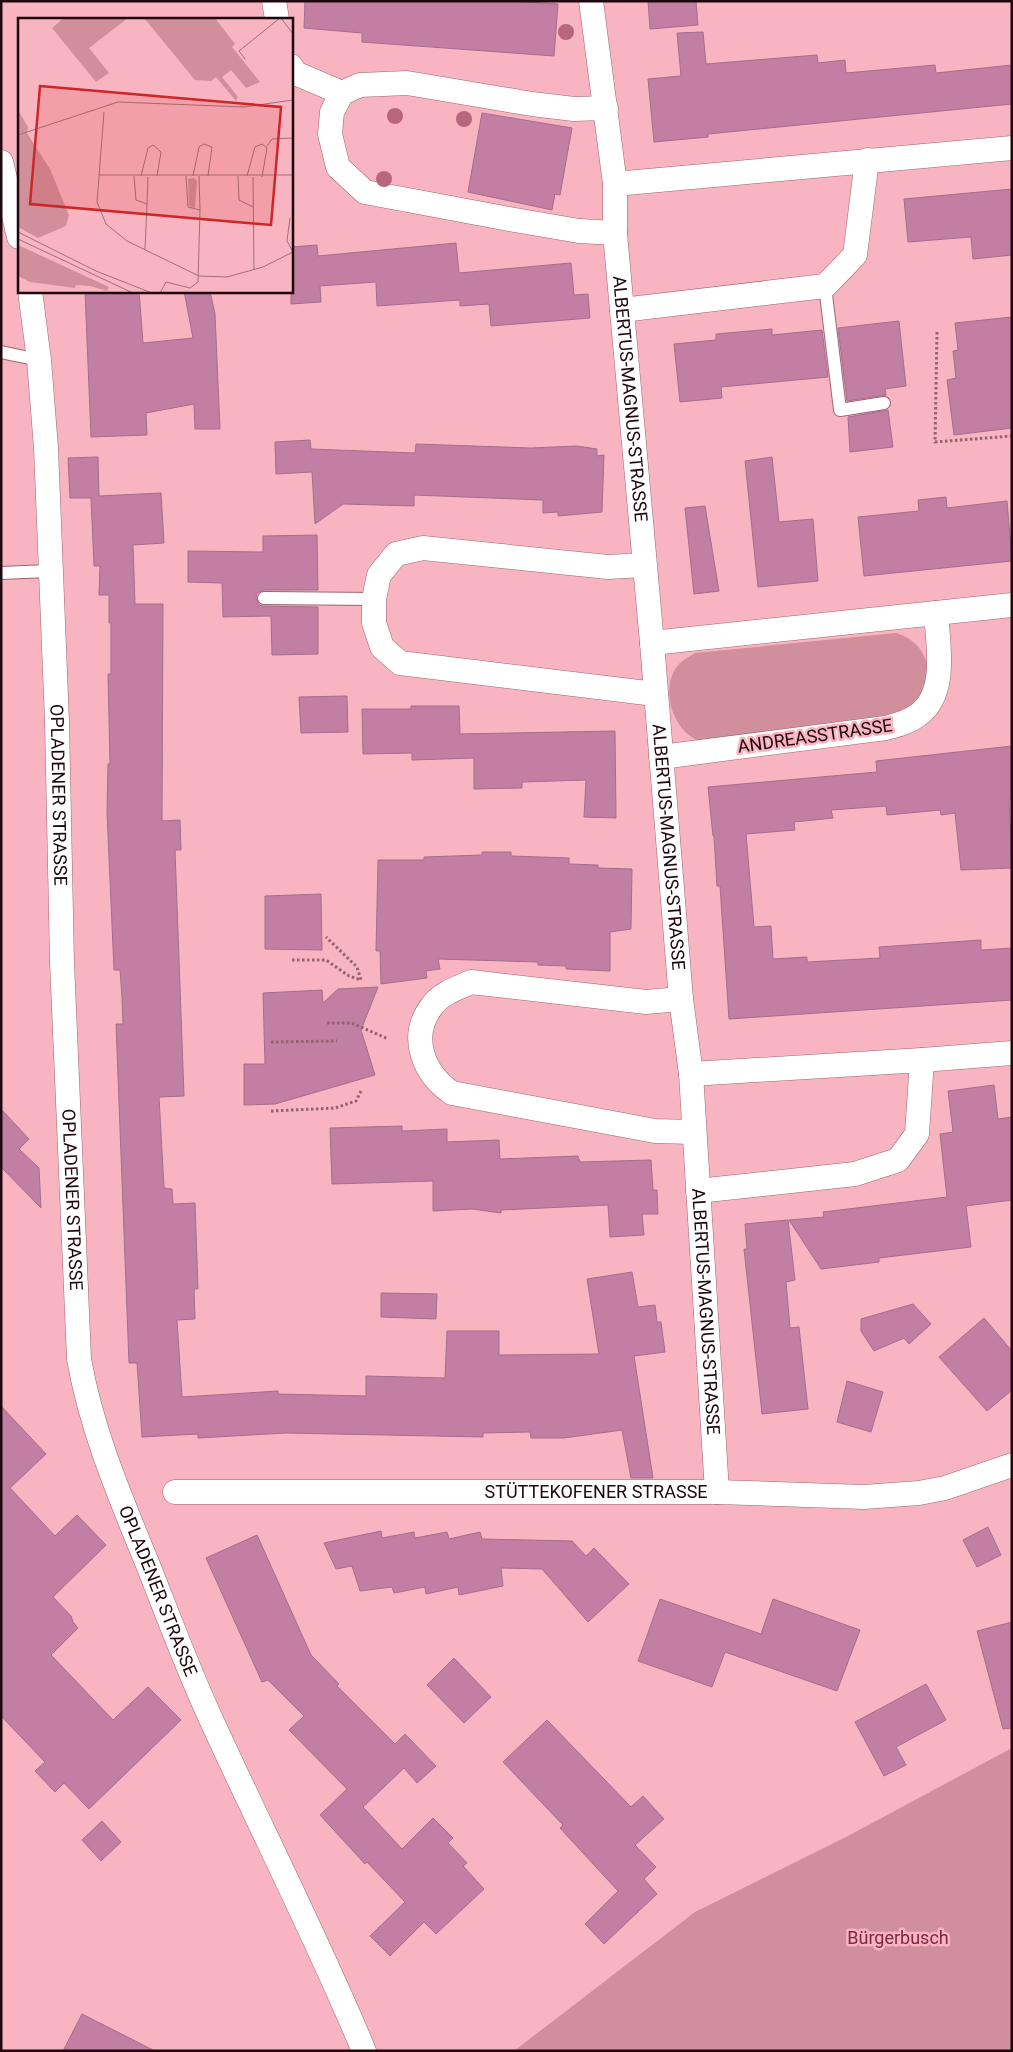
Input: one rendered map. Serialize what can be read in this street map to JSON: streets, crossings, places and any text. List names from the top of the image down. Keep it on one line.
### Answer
{"streets":{"street":["ALBERTUS-MAGNUS-STRASSE","ANDREASSTRASSE","OPLADENER STRASSE","STÜTTEKOFENER STRASSE"]},"crossings":[["ALBERTUS-MAGNUS-STRASSE","ANDREASSTRASSE"],["ALBERTUS-MAGNUS-STRASSE","STÜTTEKOFENER STRASSE"]],"parks":["Bürgerbusch"]}
